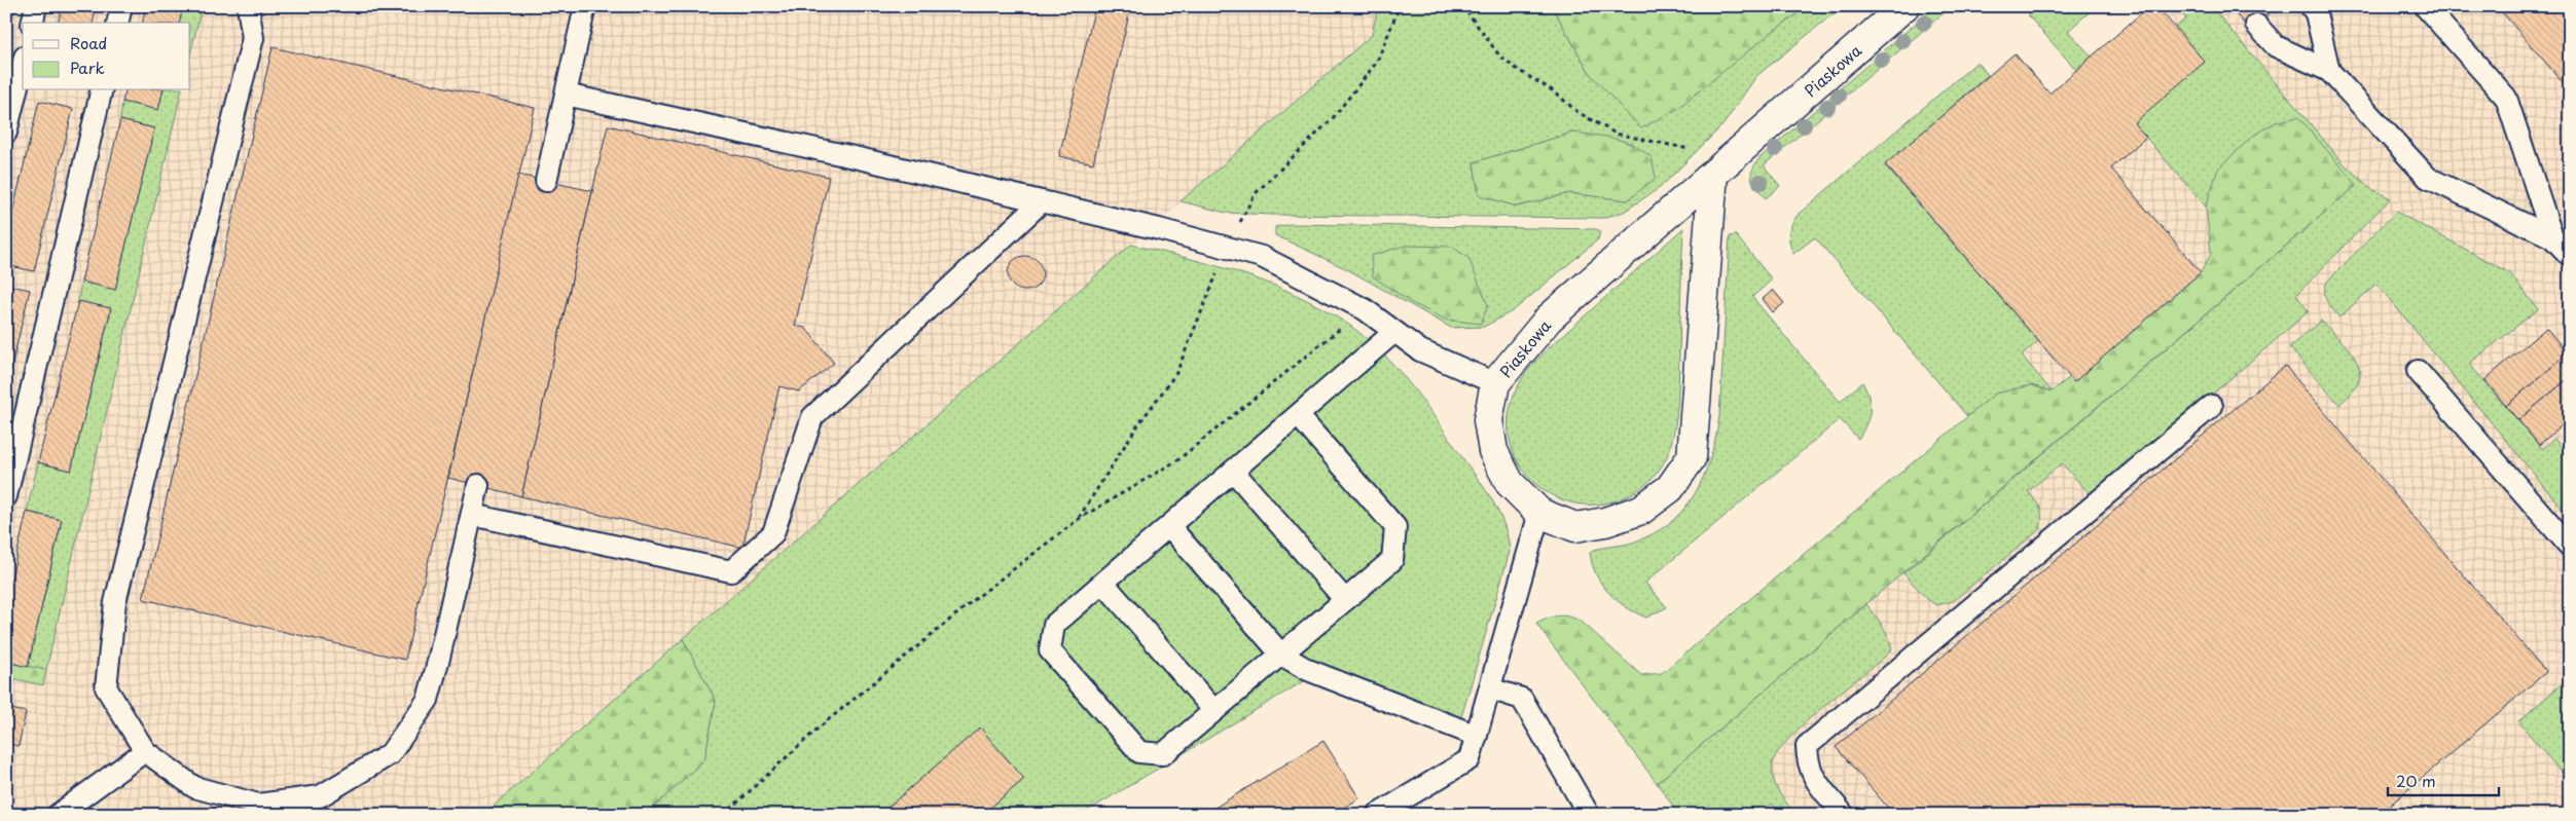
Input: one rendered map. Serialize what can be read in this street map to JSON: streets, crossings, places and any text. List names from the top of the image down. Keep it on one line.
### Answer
{"streets":{"street":["Piaskowa"]},"legend":["Road","Park"],"scale_bar":"20 m"}
